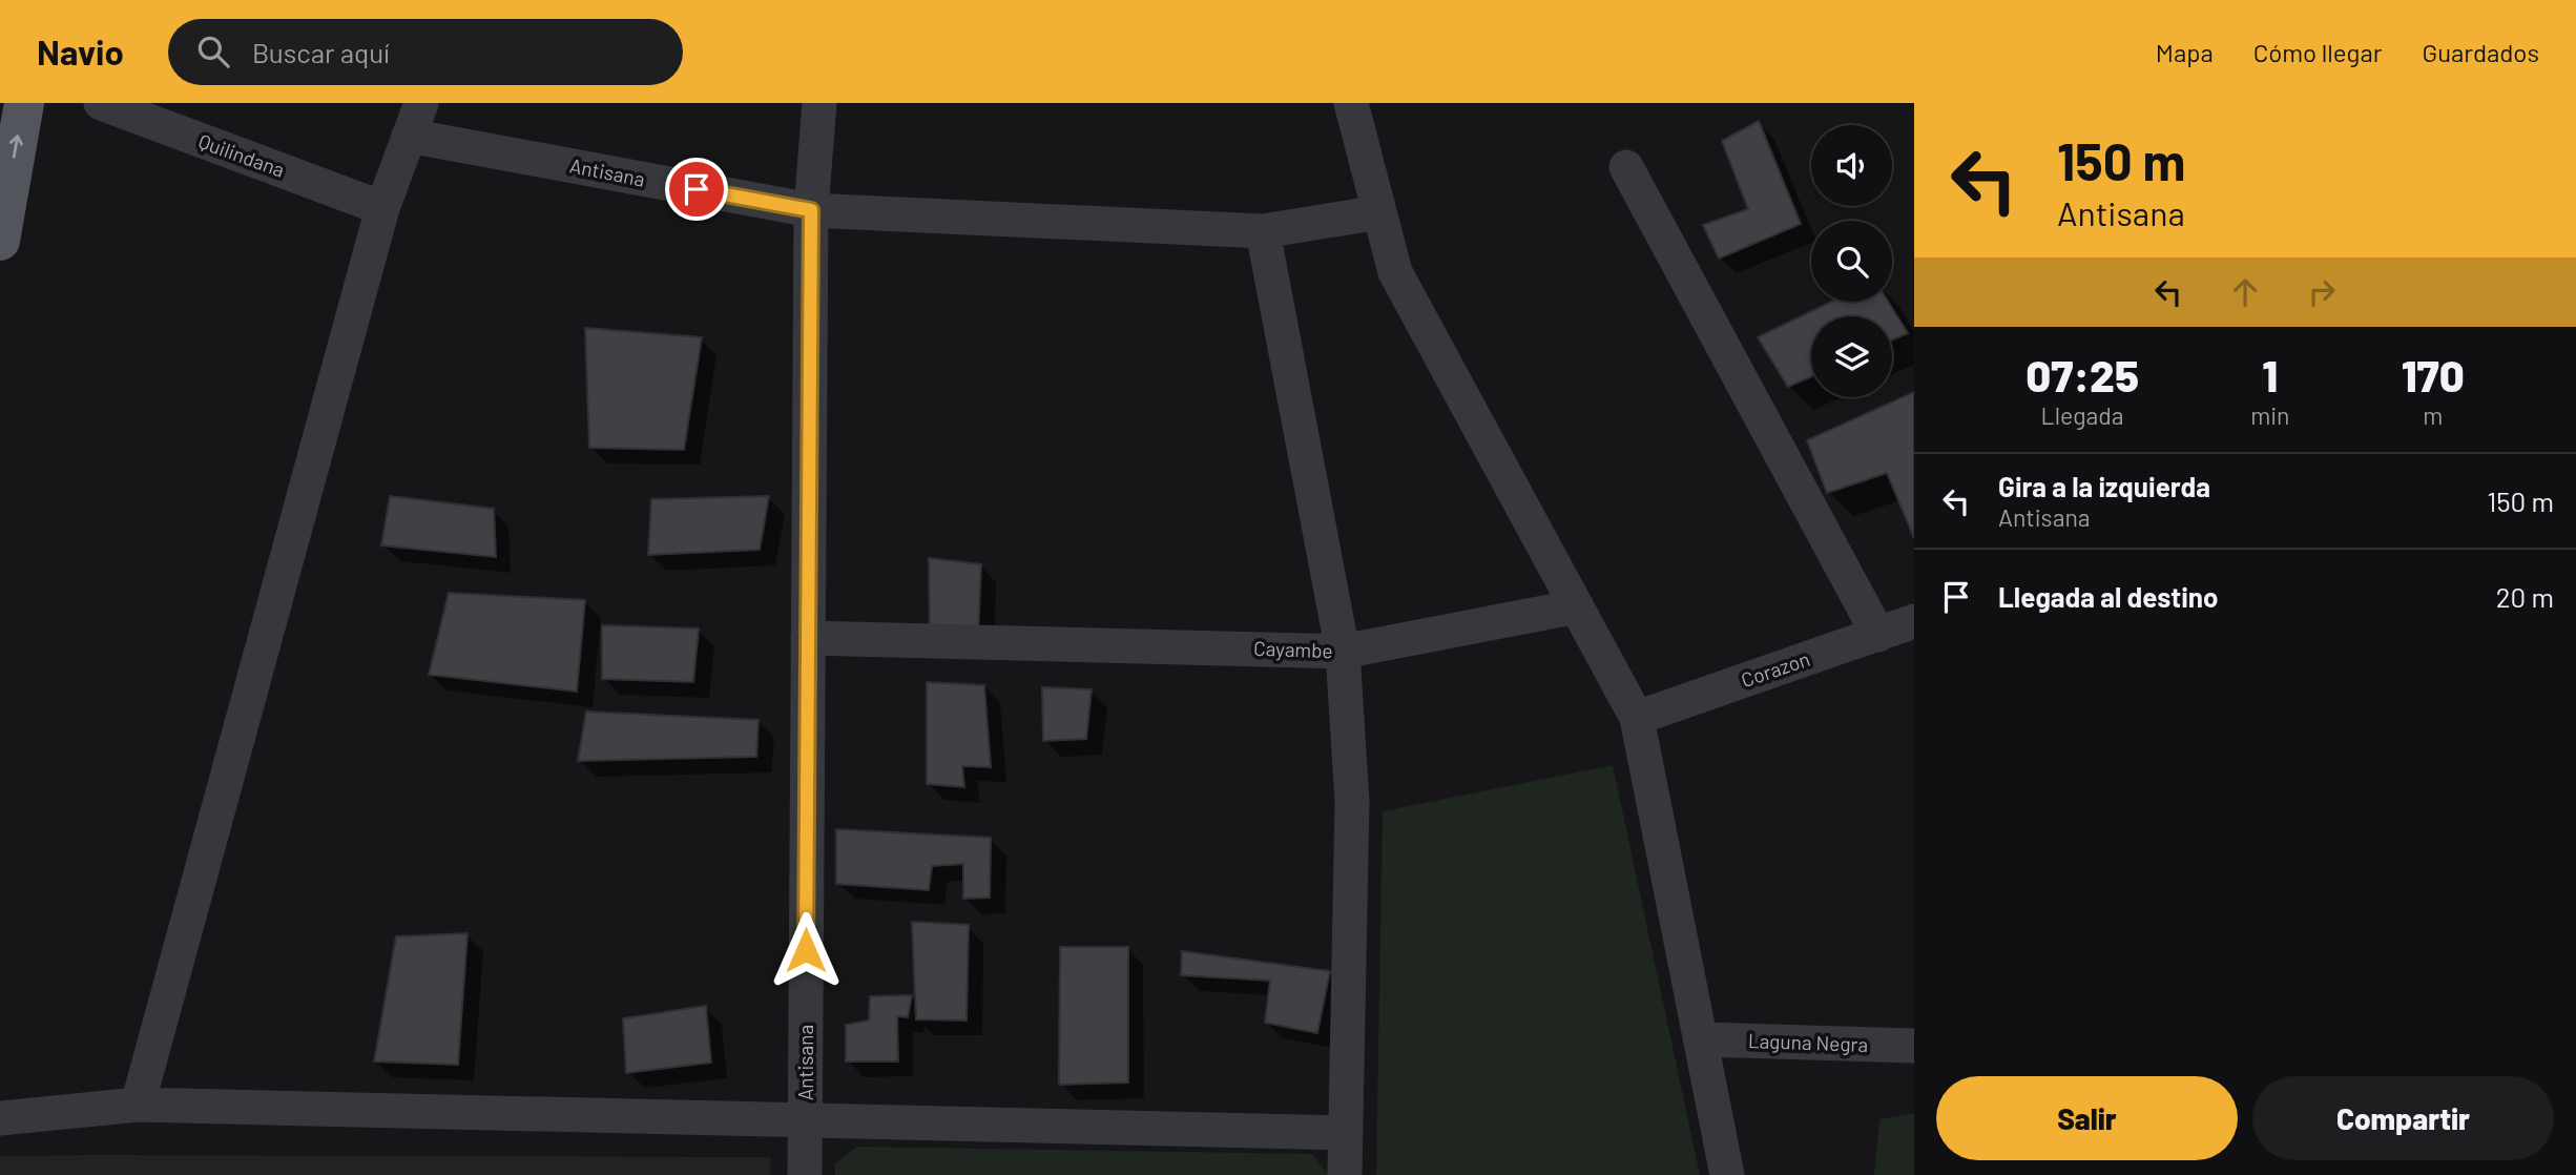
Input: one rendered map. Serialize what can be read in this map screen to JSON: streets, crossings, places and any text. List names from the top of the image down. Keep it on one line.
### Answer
{"streets":{"street":["Quilindana","Antisana","Cayambe","Corazon","Laguna Negra"]},"crossings":[["Antisana","Cayambe"]],"page":{"header":"Navio","search":"Buscar aquí","nav":["Mapa","Cómo llegar","Guardados"],"turn":["150 m","Antisana"],"eta":["07:25","Llegada","1","min","170","m"],"list":[{"name":"Gira a la izquierda","note":"Antisana","value":"150 m"},{"name":"Llegada al destino","value":"20 m"}],"buttons":["Salir","Compartir"]}}
